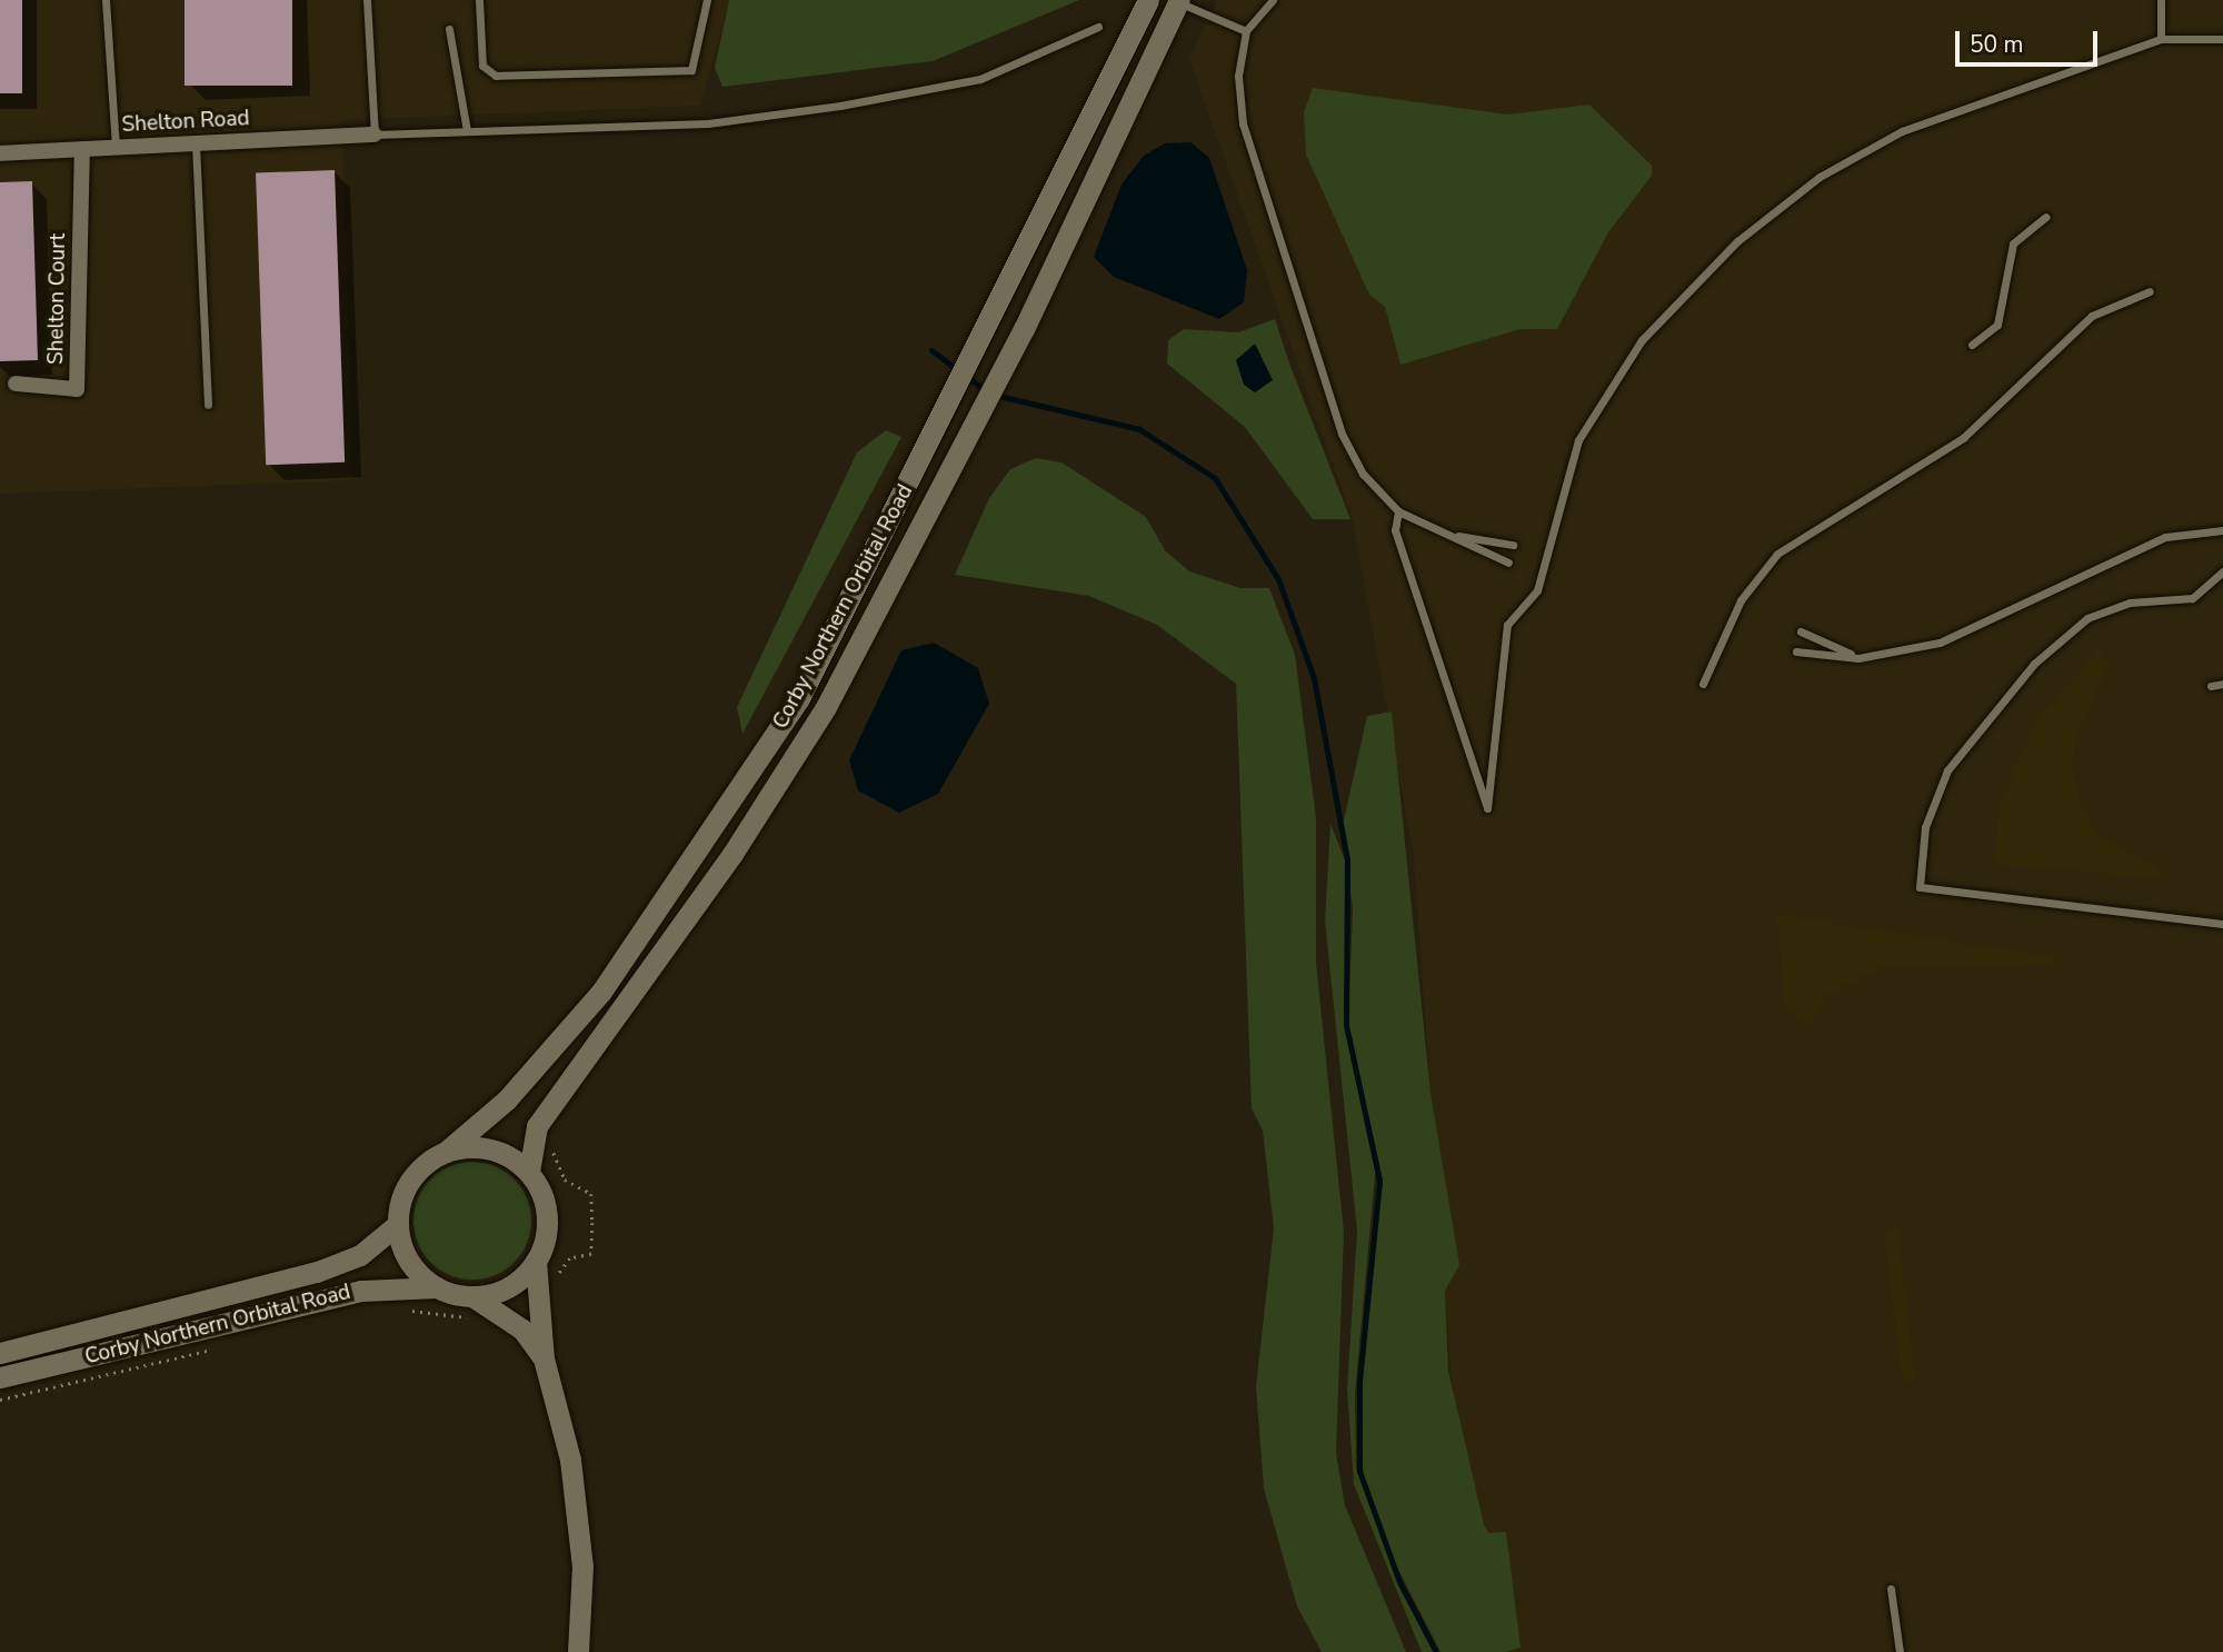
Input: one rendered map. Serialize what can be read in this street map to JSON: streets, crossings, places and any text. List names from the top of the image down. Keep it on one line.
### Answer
{"streets":{"street":["Shelton Road","Shelton Court","Corby Northern Orbital Road"]},"crossings":[["Shelton Road","Shelton Court"]],"scale_bar":"50 m"}
